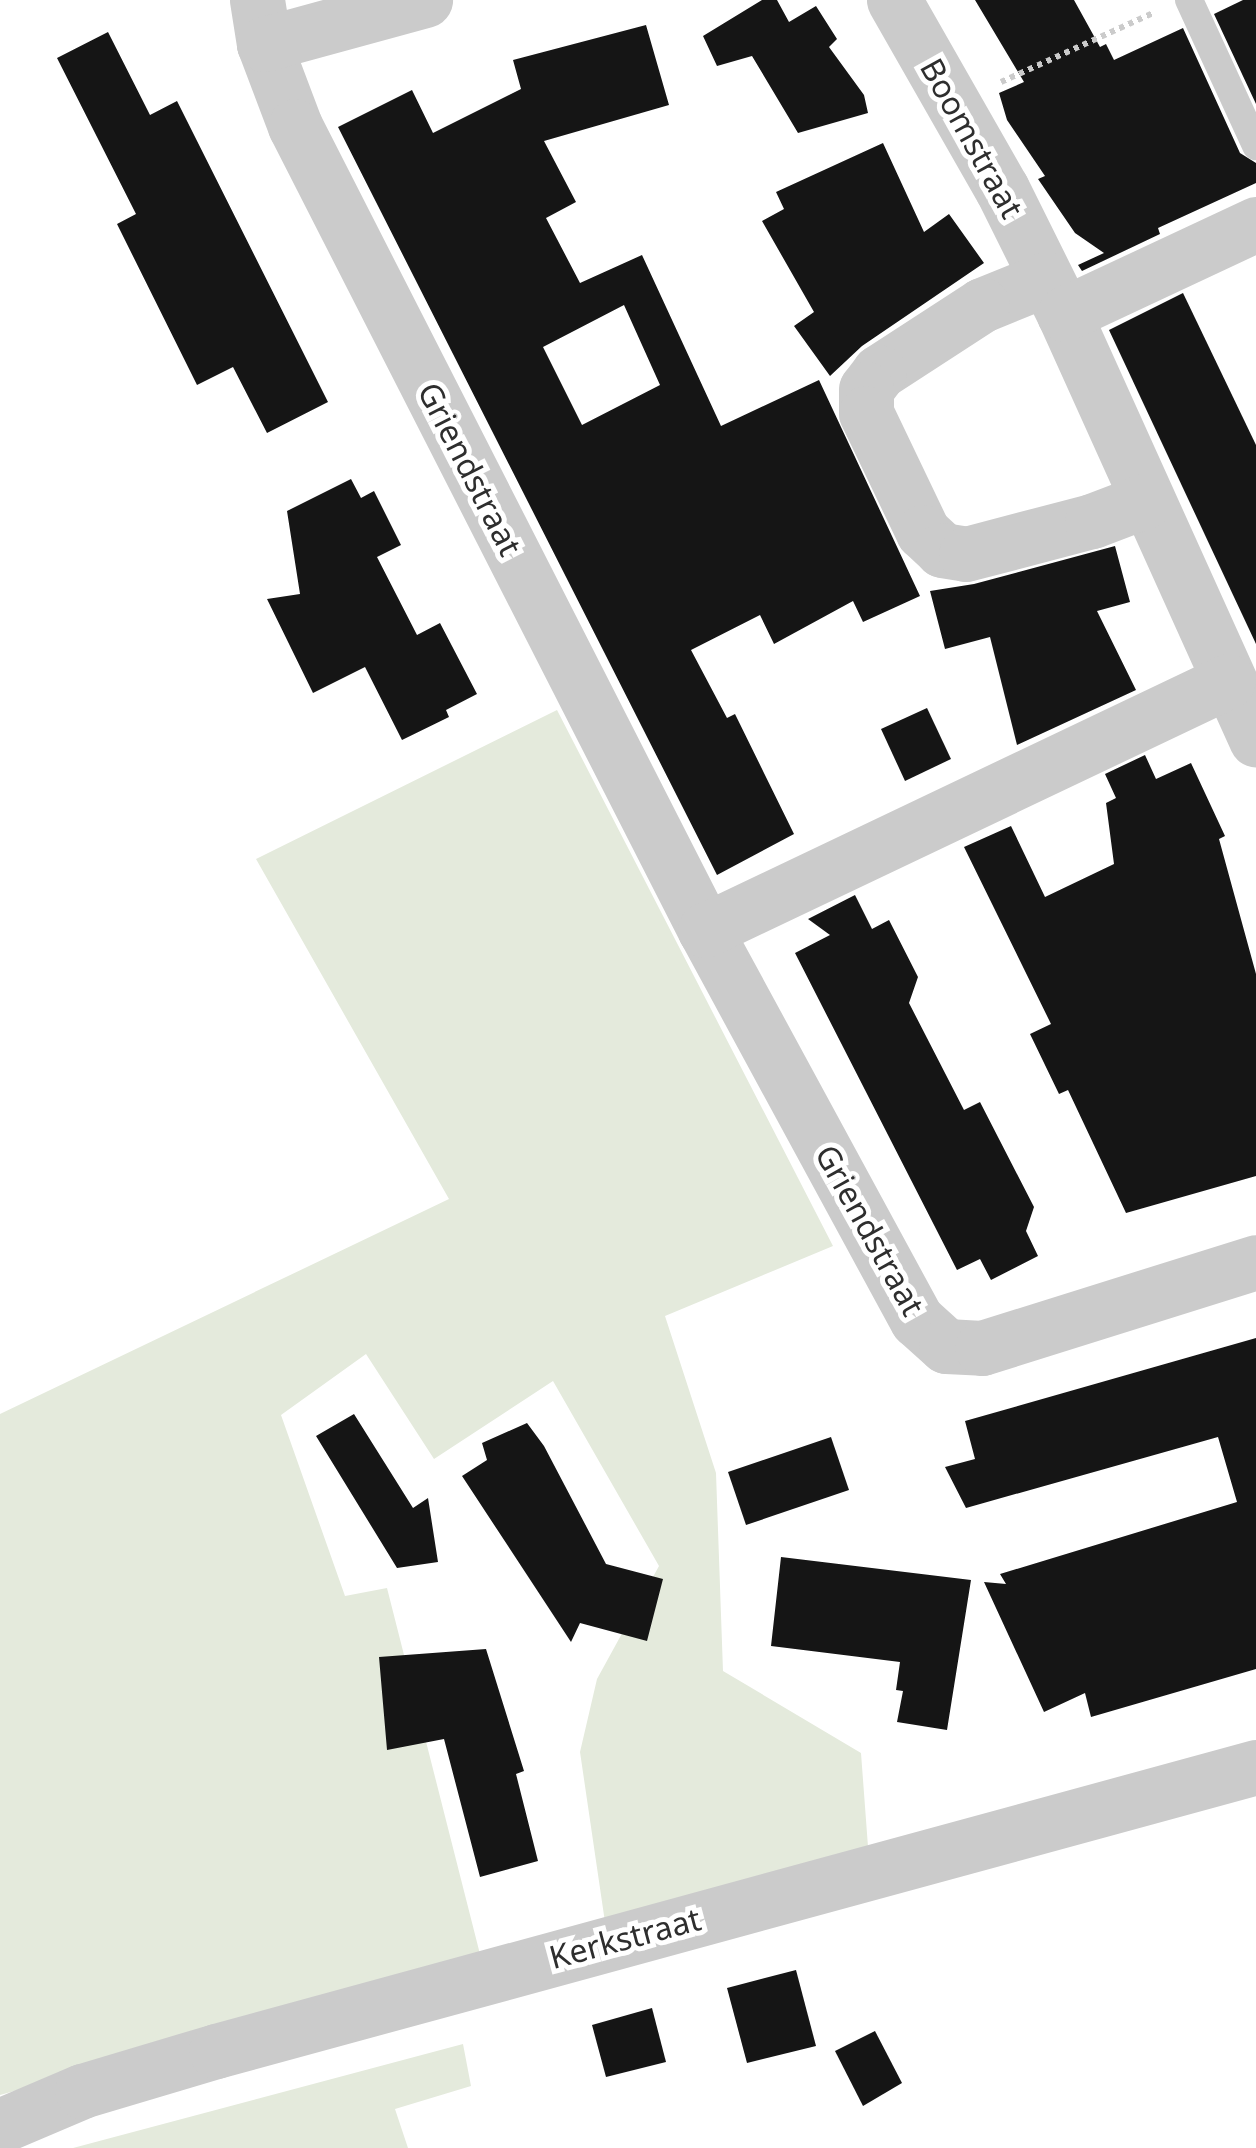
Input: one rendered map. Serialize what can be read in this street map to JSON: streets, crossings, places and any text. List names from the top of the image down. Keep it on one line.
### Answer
{"streets":{"street":["Boomstraat","Griendstraat","Kerkstraat"]}}
